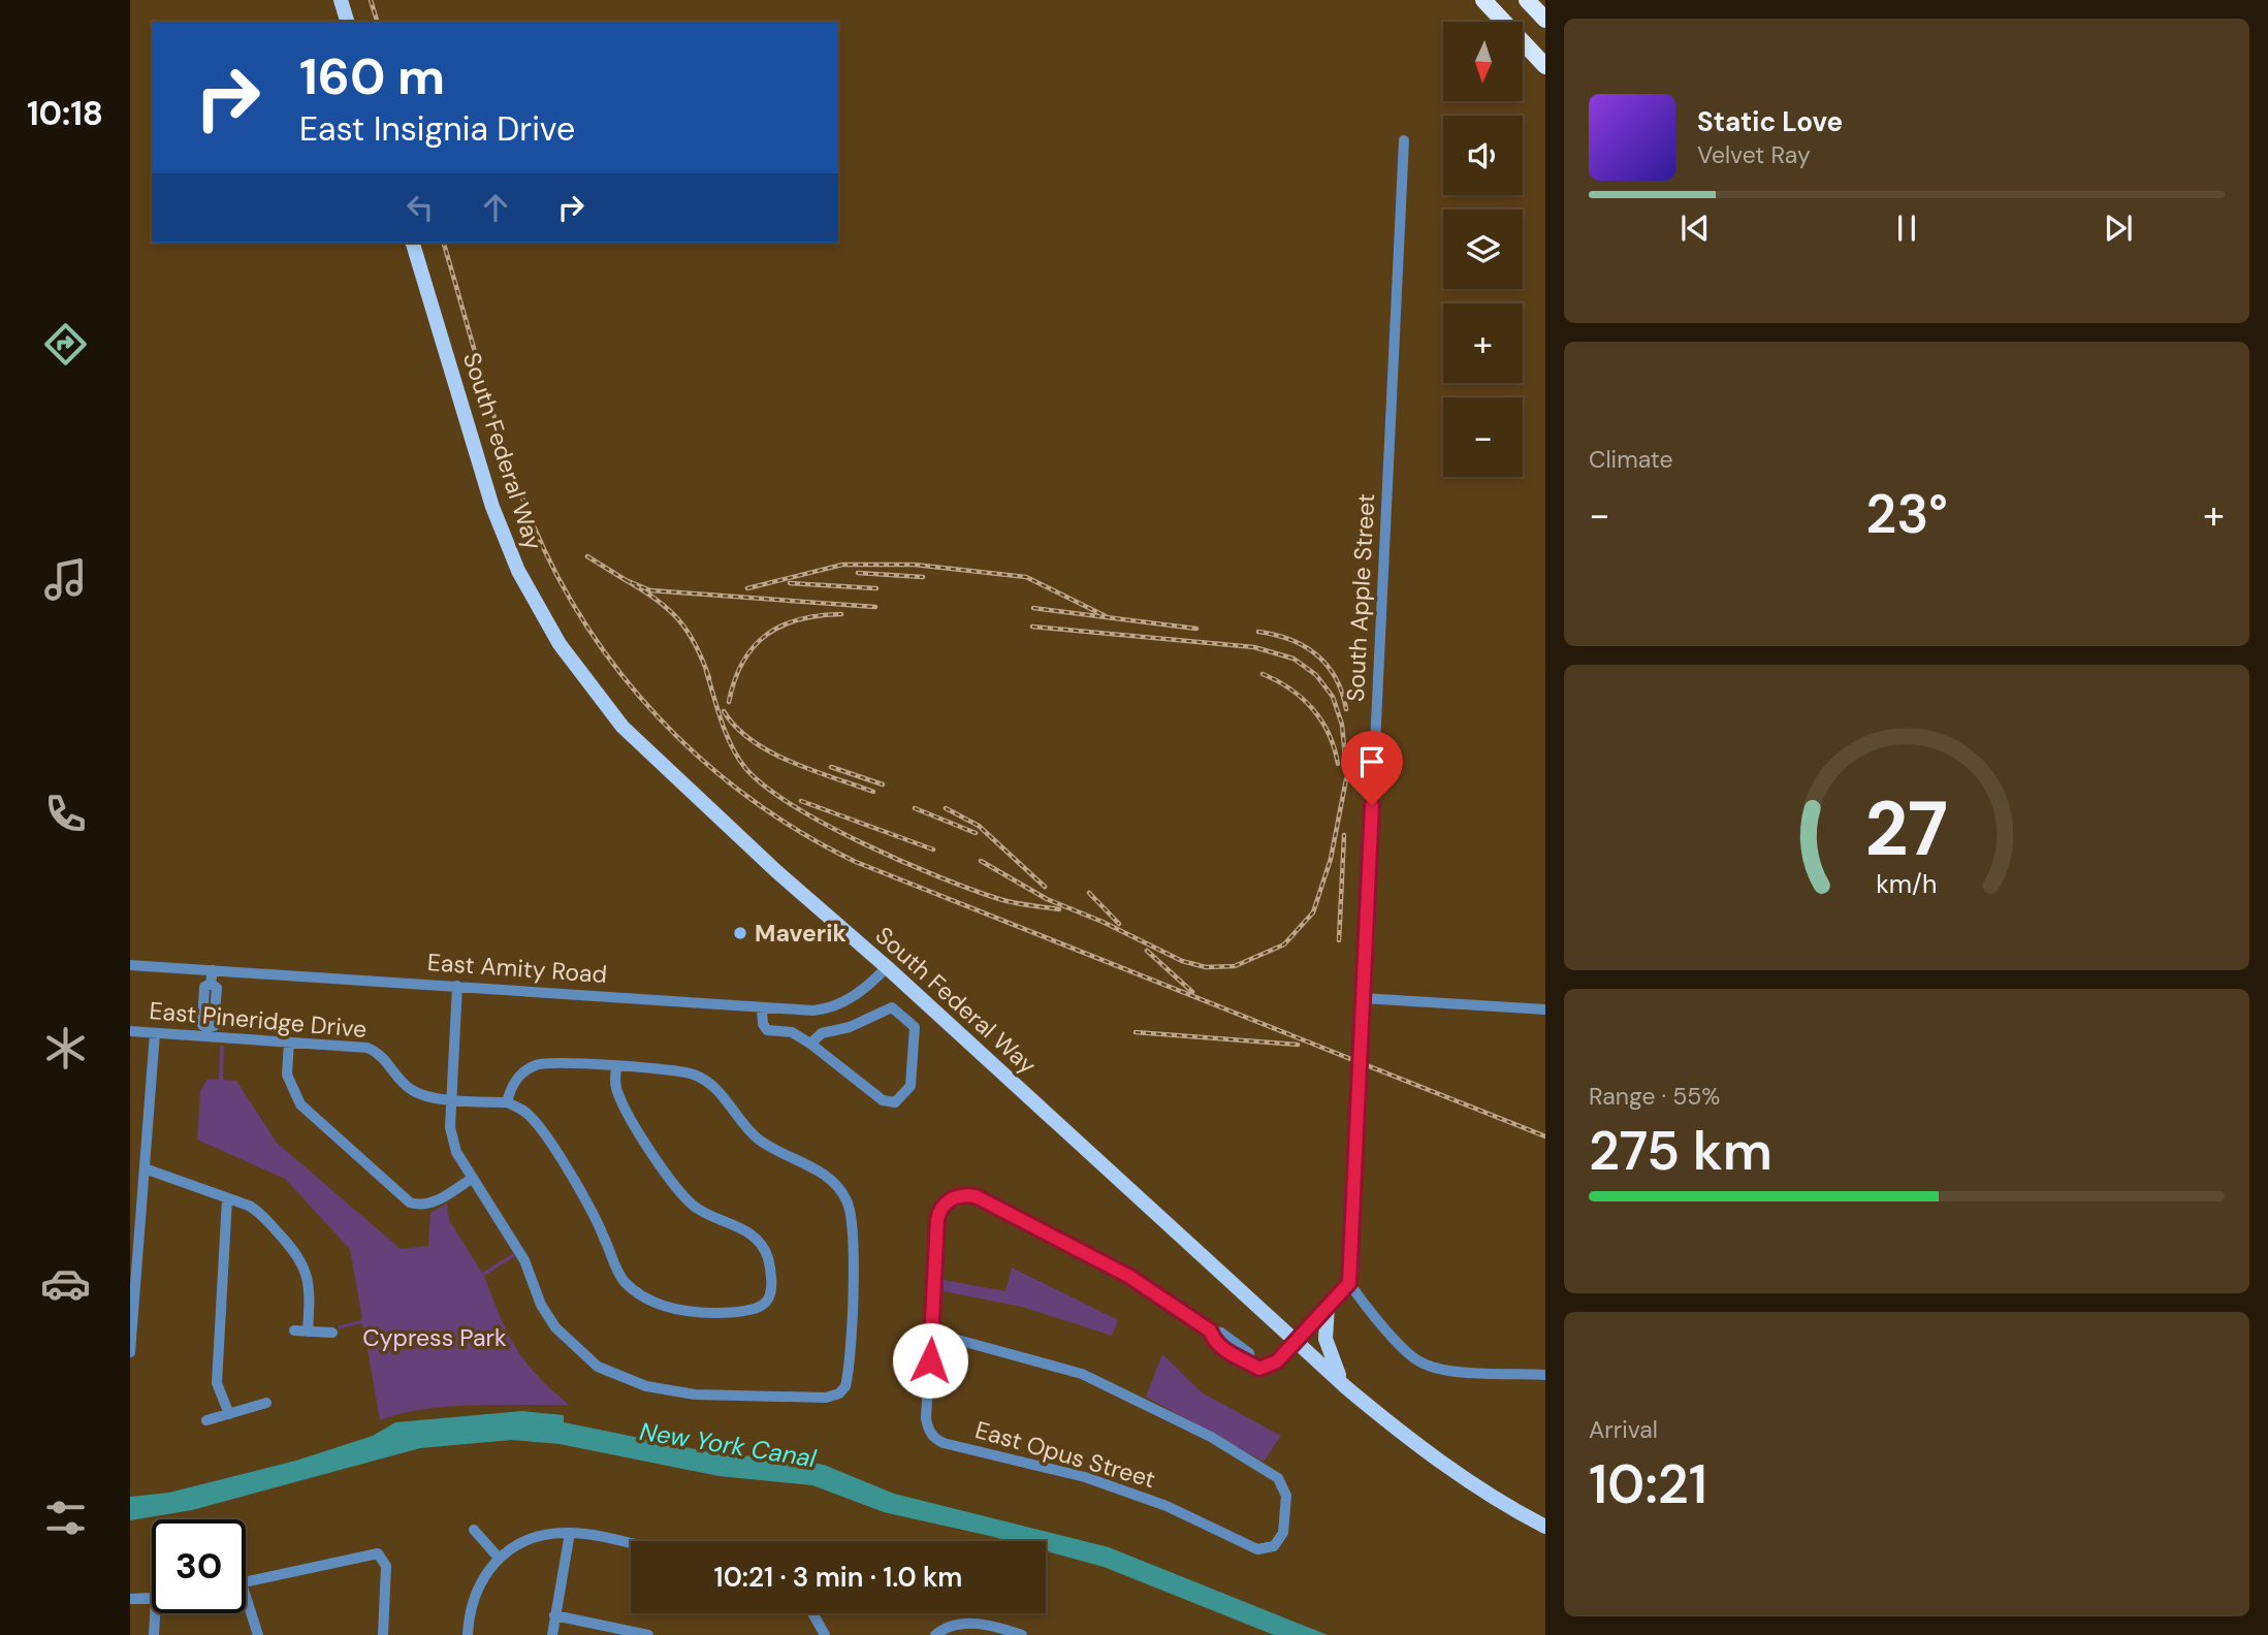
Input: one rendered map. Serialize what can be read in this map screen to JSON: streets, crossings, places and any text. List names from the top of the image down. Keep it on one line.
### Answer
{"streets":{"main road":["South Federal Way"],"street":["South Apple Street","East Amity Road","East Pineridge Drive","East Opus Street"]},"crossings":[["South Federal Way","East Amity Road"]],"water":["New York Canal"],"parks":["Cypress Park"],"places":["Maverik"],"north":"bottom","page":{"tabs":"10:18","map_buttons":["+","−"],"turn":["160 m","East Insignia Drive"],"song":["Static Love","Velvet Ray"],"tile":["Climate",["Range · 55%","275 km"],["Arrival","10:21"]],"heat":["−","23°","+"],"limit":"30","trip":"10:21 · 3 min · 1.0 km","gauge":["27","km/h"]}}
